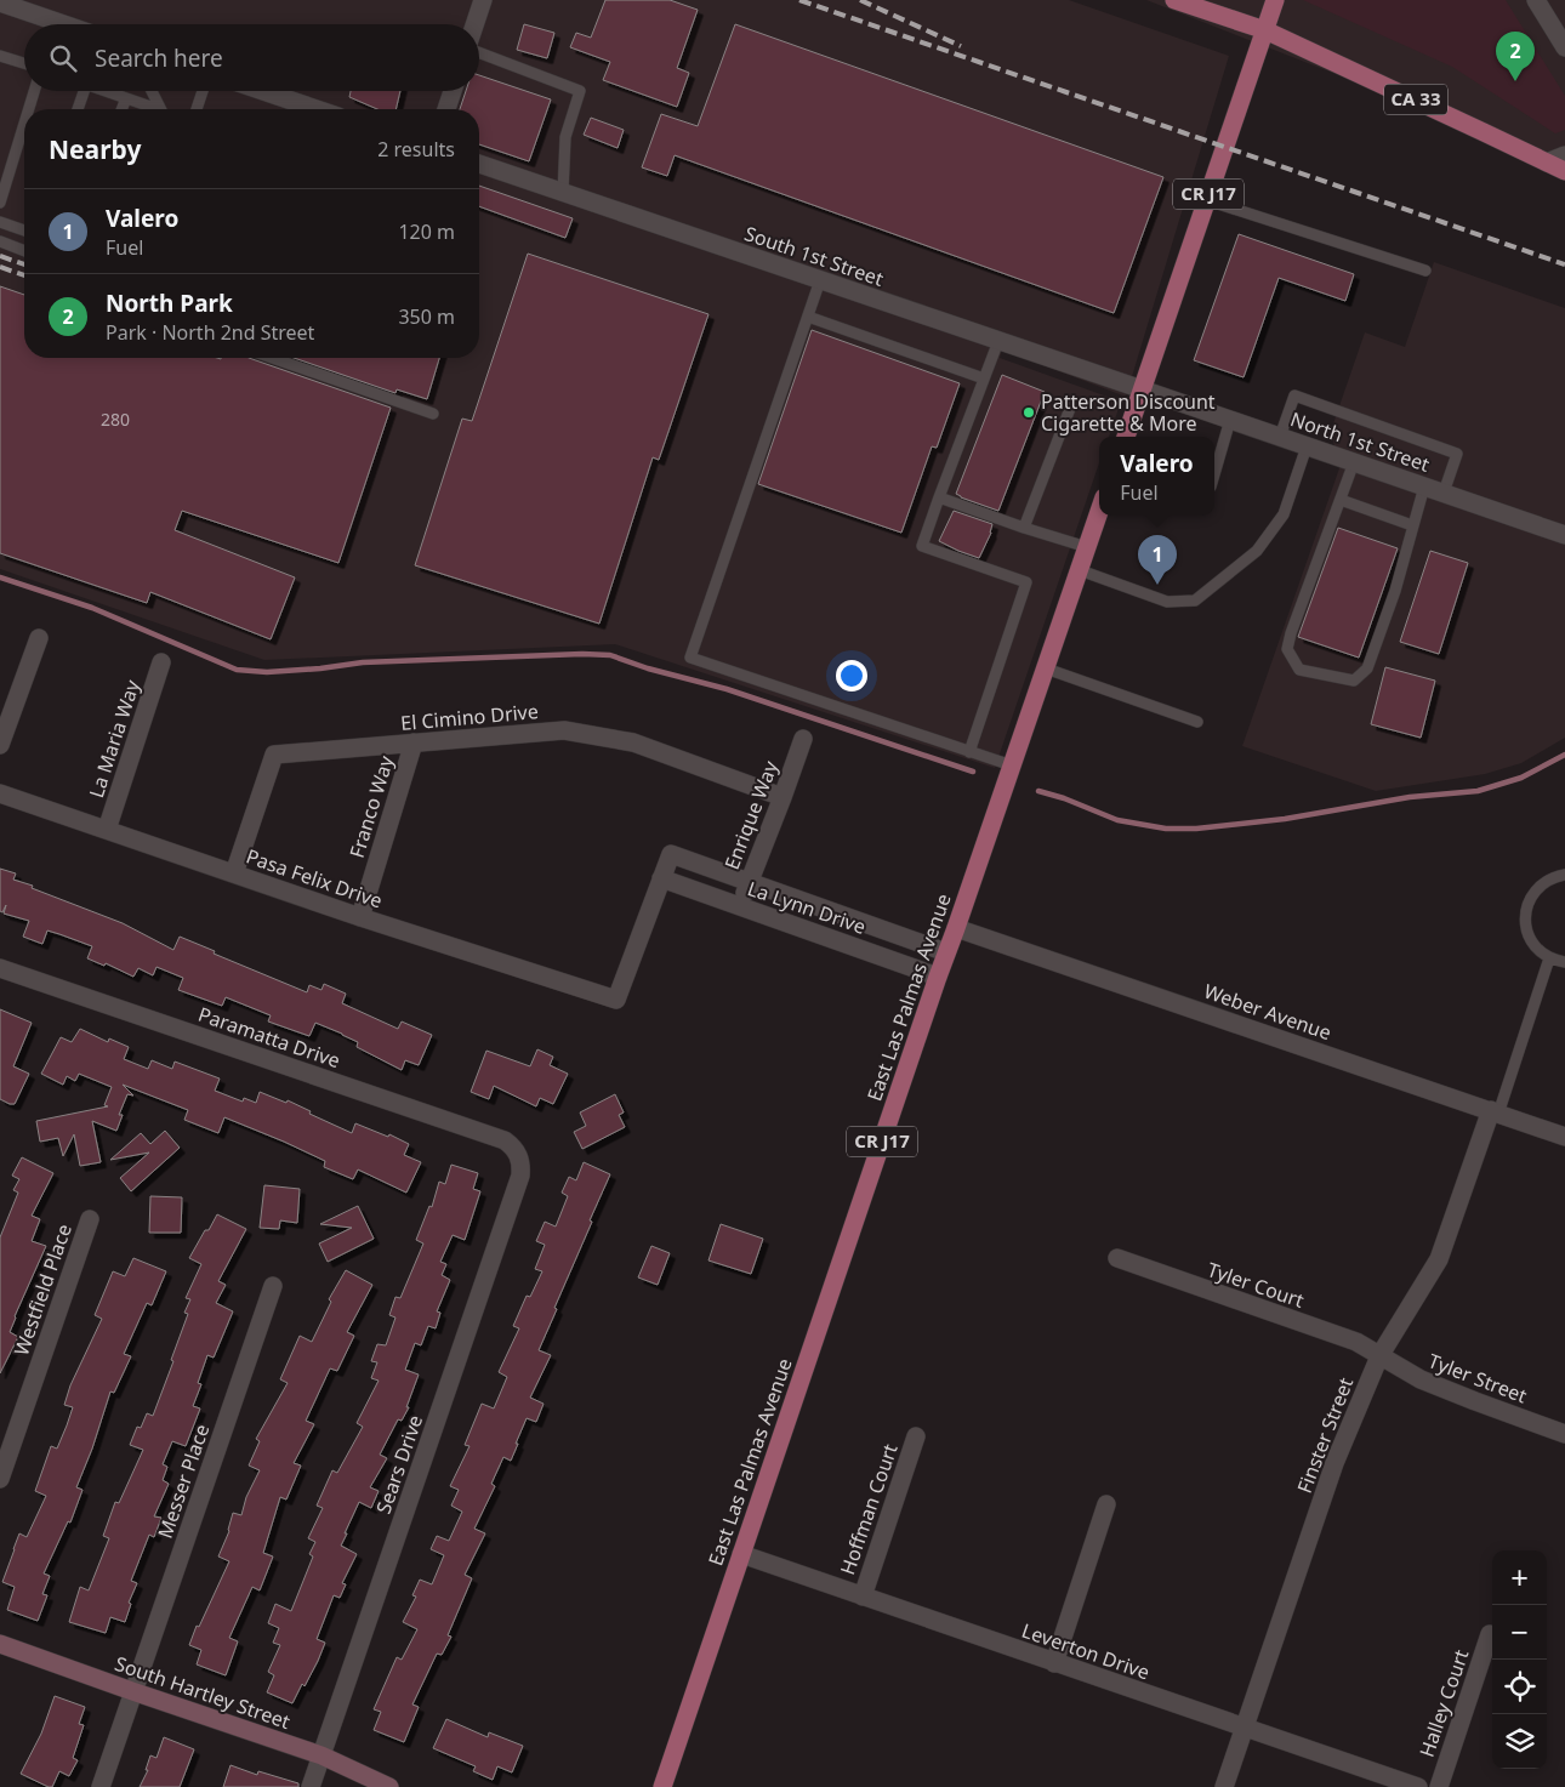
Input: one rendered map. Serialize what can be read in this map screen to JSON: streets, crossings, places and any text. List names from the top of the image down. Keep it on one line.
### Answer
{"streets":{"main road":["CA 33","CR J17","East Las Palmas Avenue"],"street":["South 1st Street","North 1st Street","El Cimino Drive","La Maria Way","Franco Way","Enrique Way","Pasa Felix Drive","La Lynn Drive","Weber Avenue","Paramatta Drive","Tyler Court","Westfield Place","Tyler Street","Finster Street","Sears Drive","Messer Place","Hoffman Court","Leverton Drive","South Hartley Street","Halley Court"]},"crossings":[["CA 33","CR J17"],["CR J17","South 1st Street"],["CR J17","North 1st Street"],["South 1st Street","North 1st Street"],["El Cimino Drive","Franco Way"],["El Cimino Drive","Enrique Way"],["El Cimino Drive","Pasa Felix Drive"],["La Maria Way","Pasa Felix Drive"],["Franco Way","Pasa Felix Drive"],["Enrique Way","La Lynn Drive"],["Pasa Felix Drive","La Lynn Drive"],["La Lynn Drive","East Las Palmas Avenue"],["East Las Palmas Avenue","Weber Avenue"],["East Las Palmas Avenue","Leverton Drive"],["Weber Avenue","Finster Street"],["Paramatta Drive","Sears Drive"],["Tyler Court","Tyler Street"],["Tyler Court","Finster Street"],["Tyler Street","Finster Street"],["Finster Street","Leverton Drive"],["Sears Drive","South Hartley Street"],["Messer Place","South Hartley Street"],["Hoffman Court","Leverton Drive"]],"places":["Patterson Discount Cigarette & More"],"house_numbers":["280"],"page":{"search":"Search here","pins":["2","1"],"heading":["Nearby","2 results"],"list":[{"mark":"1","name":"Valero","note":"Fuel","value":"120 m"},{"mark":"2","name":"North Park","note":"Park · North 2nd Street","value":"350 m"}],"popup":["Valero","Fuel"],"map_buttons":["+","−"]}}
